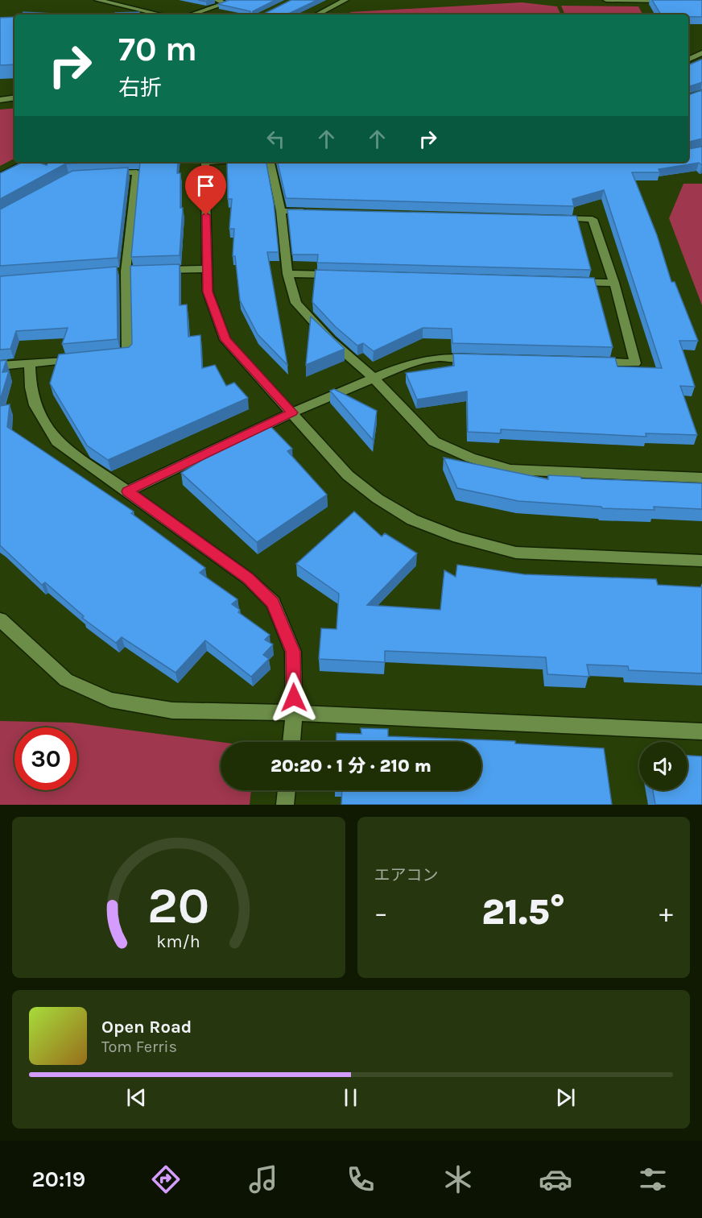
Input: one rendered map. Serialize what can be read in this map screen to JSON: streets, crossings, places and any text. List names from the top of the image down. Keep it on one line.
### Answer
{"page":{"turn":["70 m","右折"],"limit":"30","trip":"20:20 · 1 分 · 210 m","tile":"エアコン","heat":["−","21.5°","+"],"song":["Open Road","Tom Ferris"],"tabs":"20:19","gauge":["20","km/h"]}}
